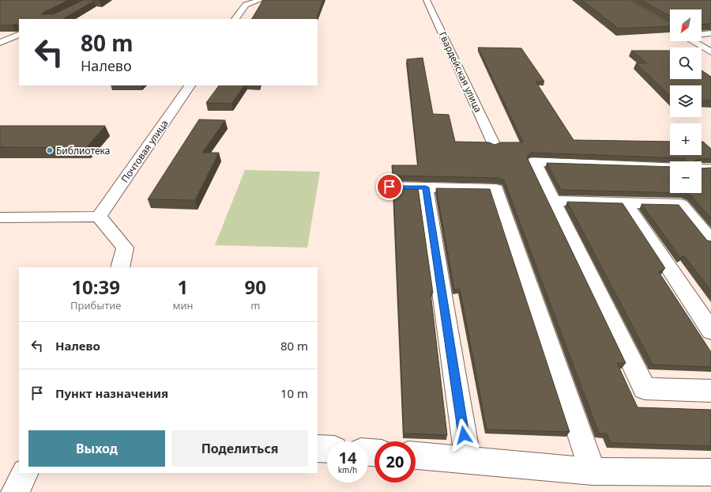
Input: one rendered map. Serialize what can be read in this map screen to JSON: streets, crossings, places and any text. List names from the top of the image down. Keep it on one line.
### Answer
{"streets":{"street":["Гвардейская улица","Почтовая улица"]},"places":["Библиотека"],"north":"bottom left","page":{"map_buttons":["+","−"],"turn":["80 m","Налево"],"eta":["10:39","Прибытие","1","мин","90","m"],"list":[{"name":"Налево","value":"80 m"},{"name":"Пункт назначения","value":"10 m"}],"buttons":["Выход","Поделиться"],"speed":"14 km/h","limit":"20"}}
